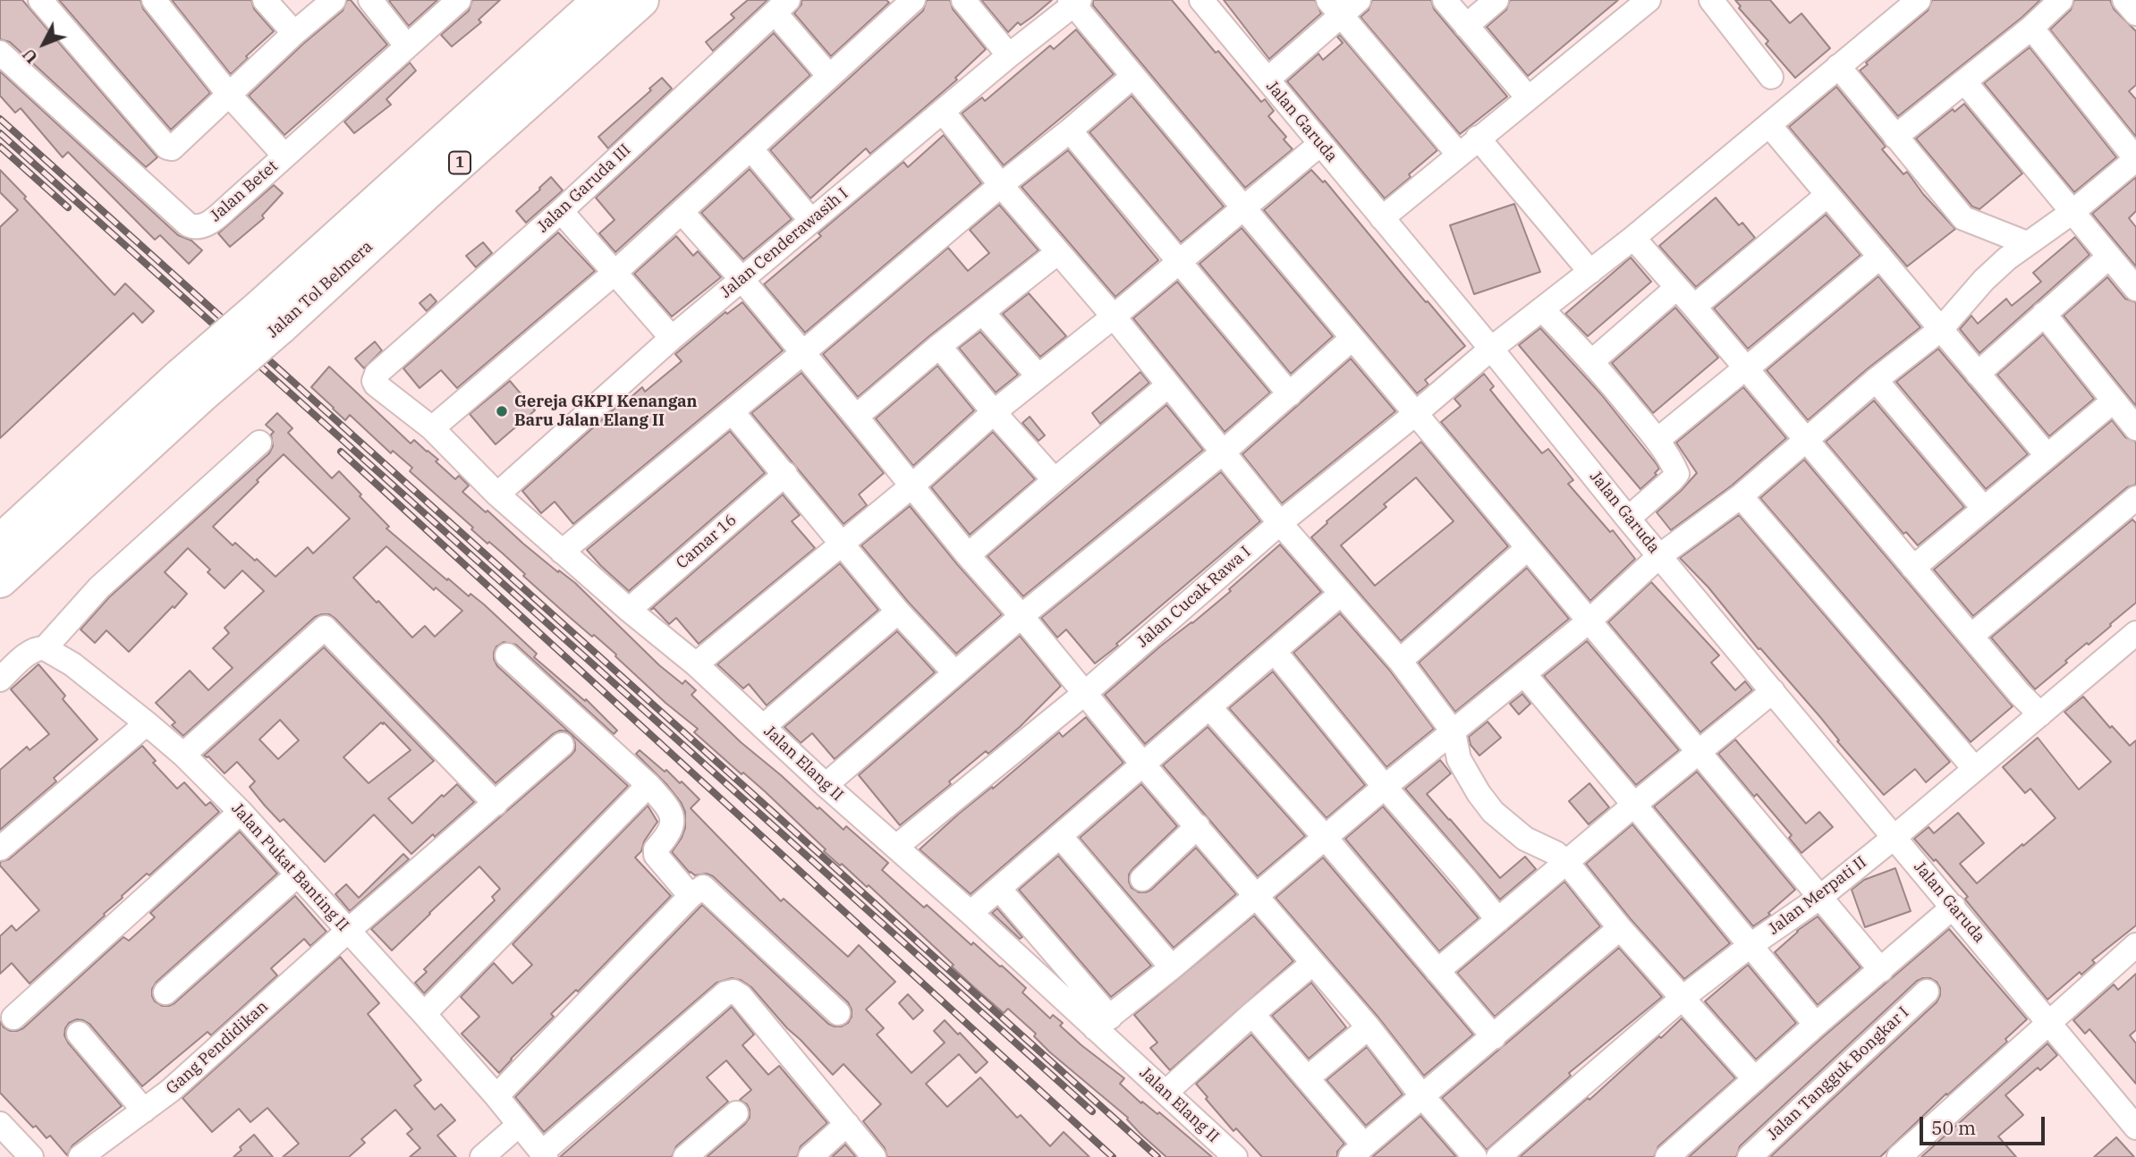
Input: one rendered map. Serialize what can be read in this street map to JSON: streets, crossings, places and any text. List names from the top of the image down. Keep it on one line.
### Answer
{"streets":{"highway":["1","Jalan Tol Belmera"],"street":["Jalan Garuda","Jalan Garuda III","Jalan Betet","Jalan Cenderawasih I","Camar 16","Jalan Cucak Rawa I","Jalan Elang II","Jalan Pukat Banting II","Jalan Merpati II","Gang Pendidikan","Jalan Tangguk Bongkar I"]},"crossings":[["Jalan Garuda","Jalan Cucak Rawa I"],["Jalan Garuda","Jalan Merpati II"],["Jalan Garuda III","Jalan Elang II"],["Jalan Cenderawasih I","Jalan Elang II"],["Camar 16","Jalan Elang II"],["Jalan Cucak Rawa I","Jalan Elang II"],["Jalan Pukat Banting II","Gang Pendidikan"]],"places":["Gereja GKPI Kenangan Baru Jalan Elang II"],"scale_bar":"50 m","north":"bottom left"}
